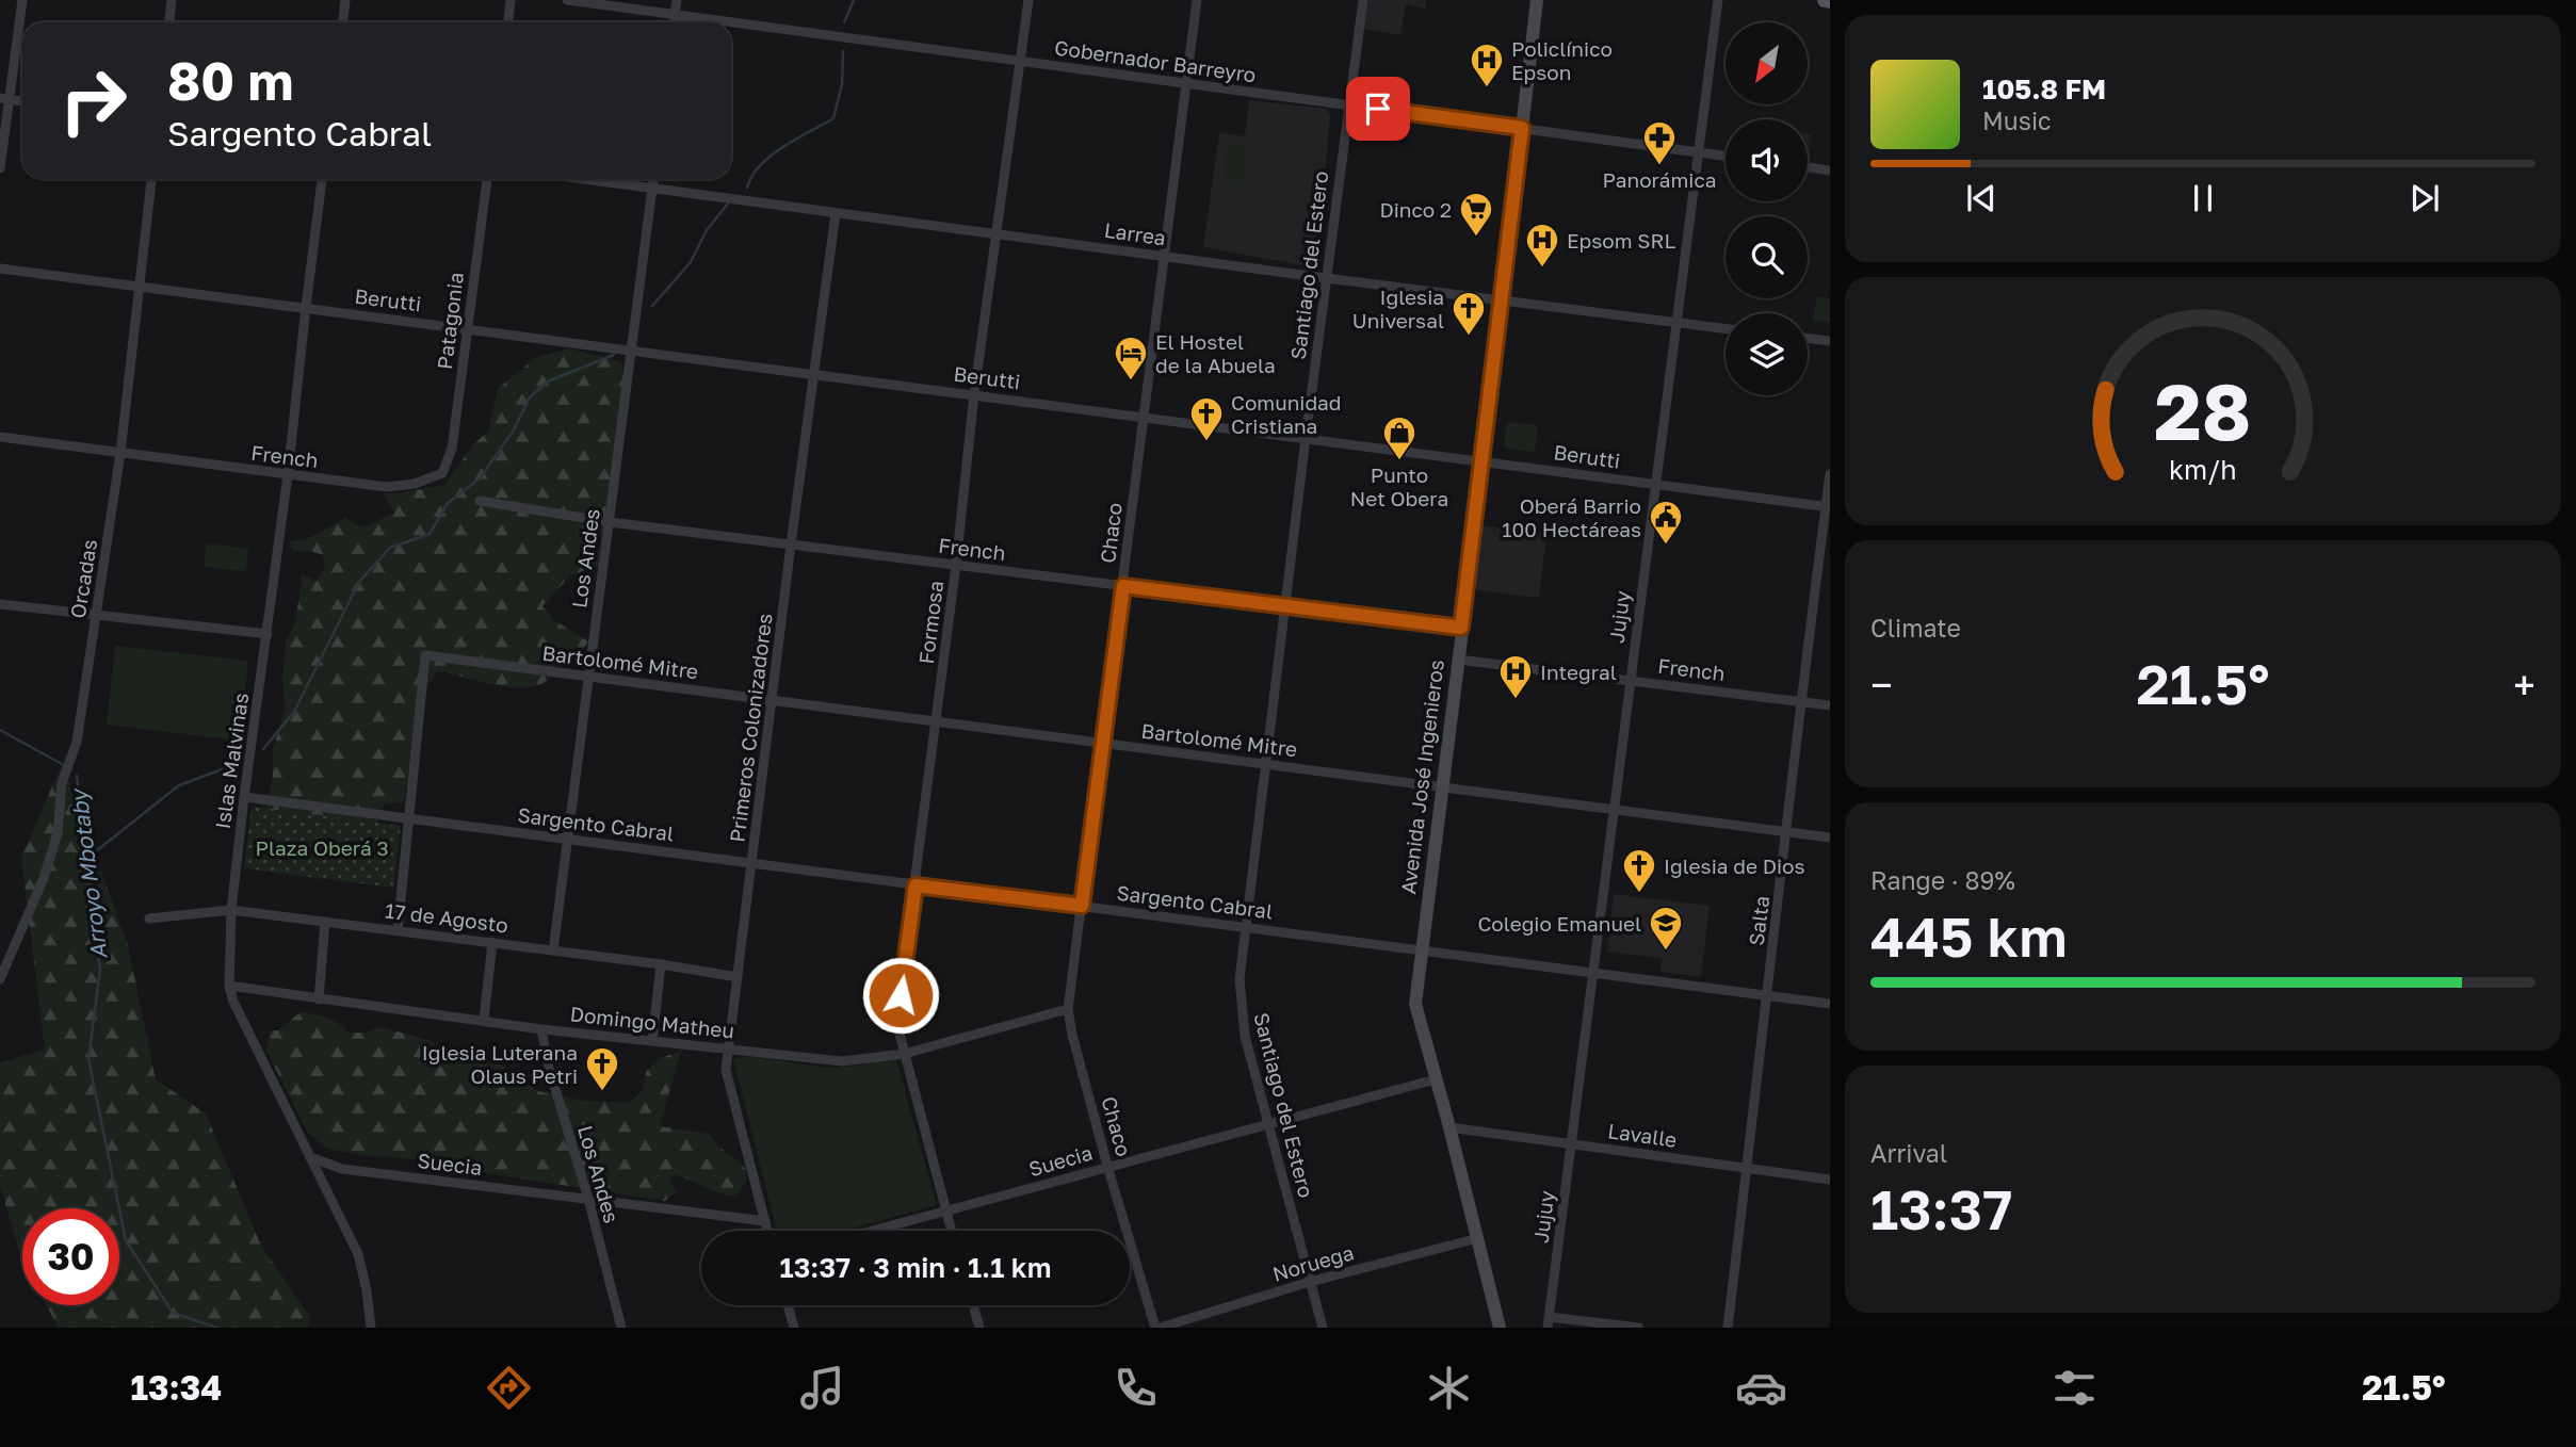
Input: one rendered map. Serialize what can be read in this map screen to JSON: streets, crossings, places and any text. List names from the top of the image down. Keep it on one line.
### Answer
{"streets":{"main road":["Avenida José Ingenieros"],"street":["Gobernador Barreyro","Larrea","Santiago del Estero","Berutti","Patagonia","French","Chaco","Los Andes","Orcadas","Jujuy","Formosa","Bartolomé Mitre","Primeros Colonizadores","Islas Malvinas","Sargento Cabral","17 de Agosto","Salta","Domingo Matheu","Lavalle","Suecia","Noruega"]},"crossings":[["Gobernador Barreyro","Santiago del Estero"],["Gobernador Barreyro","Chaco"],["Gobernador Barreyro","Jujuy"],["Gobernador Barreyro","Formosa"],["Gobernador Barreyro","Avenida José Ingenieros"],["Larrea","Santiago del Estero"],["Larrea","Chaco"],["Larrea","Los Andes"],["Larrea","Jujuy"],["Larrea","Formosa"],["Larrea","Primeros Colonizadores"],["Larrea","Avenida José Ingenieros"],["Santiago del Estero","Berutti"],["Santiago del Estero","French"],["Santiago del Estero","Bartolomé Mitre"],["Santiago del Estero","Sargento Cabral"],["Santiago del Estero","Suecia"],["Santiago del Estero","Noruega"],["Berutti","Patagonia"],["Berutti","Chaco"],["Berutti","Los Andes"],["Berutti","Orcadas"],["Berutti","Jujuy"],["Berutti","Formosa"],["Berutti","Primeros Colonizadores"],["Berutti","Islas Malvinas"],["Berutti","Avenida José Ingenieros"],["Berutti","Salta"],["Patagonia","French"],["French","Chaco"],["French","Los Andes"],["French","Orcadas"],["French","Jujuy"],["French","Formosa"],["French","Primeros Colonizadores"],["French","Islas Malvinas"],["French","Avenida José Ingenieros"],["French","Salta"],["Chaco","Bartolomé Mitre"],["Chaco","Sargento Cabral"],["Chaco","Domingo Matheu"],["Chaco","Suecia"],["Chaco","Noruega"],["Los Andes","Bartolomé Mitre"],["Los Andes","Sargento Cabral"],["Los Andes","17 de Agosto"],["Los Andes","Domingo Matheu"],["Los Andes","Suecia"],["Jujuy","Bartolomé Mitre"],["Jujuy","Sargento Cabral"],["Jujuy","Lavalle"],["Formosa","Bartolomé Mitre"],["Formosa","Sargento Cabral"],["Formosa","Domingo Matheu"],["Formosa","Suecia"],["Bartolomé Mitre","Primeros Colonizadores"],["Bartolomé Mitre","Avenida José Ingenieros"],["Bartolomé Mitre","Sargento Cabral"],["Bartolomé Mitre","Salta"],["Primeros Colonizadores","Sargento Cabral"],["Primeros Colonizadores","17 de Agosto"],["Primeros Colonizadores","Domingo Matheu"],["Primeros Colonizadores","Suecia"],["Islas Malvinas","Sargento Cabral"],["Islas Malvinas","17 de Agosto"],["Islas Malvinas","Domingo Matheu"],["Islas Malvinas","Suecia"],["Avenida José Ingenieros","Sargento Cabral"],["Avenida José Ingenieros","Lavalle"],["Avenida José Ingenieros","Suecia"],["Avenida José Ingenieros","Noruega"],["Sargento Cabral","Salta"],["Salta","Lavalle"]],"water":["Arroyo Mbotaby"],"parks":["Plaza Oberá 3"],"places":{"hospital":["Policlínico Epson","Epsom SRL","Integral"],"pharmacy":["Panorámica"],"supermarket":["Dinco 2"],"church":["Iglesia Universal","Comunidad Cristiana","Iglesia de Dios","Iglesia Luterana Olaus Petri"],"hotel":["El Hostel de la Abuela"],"shop":["Punto Net Obera"],"public building":["Oberá Barrio 100 Hectáreas"],"school or university":["Colegio Emanuel"]},"north":"bottom left","page":{"turn":["80 m","Sargento Cabral"],"song":["105.8 FM","Music"],"tile":["Climate",["Range · 89%","445 km"],["Arrival","13:37"]],"heat":["−","21.5°","+"],"limit":"30","trip":"13:37 · 3 min · 1.1 km","tabs":["13:34","21.5°"],"gauge":["28","km/h"]}}
